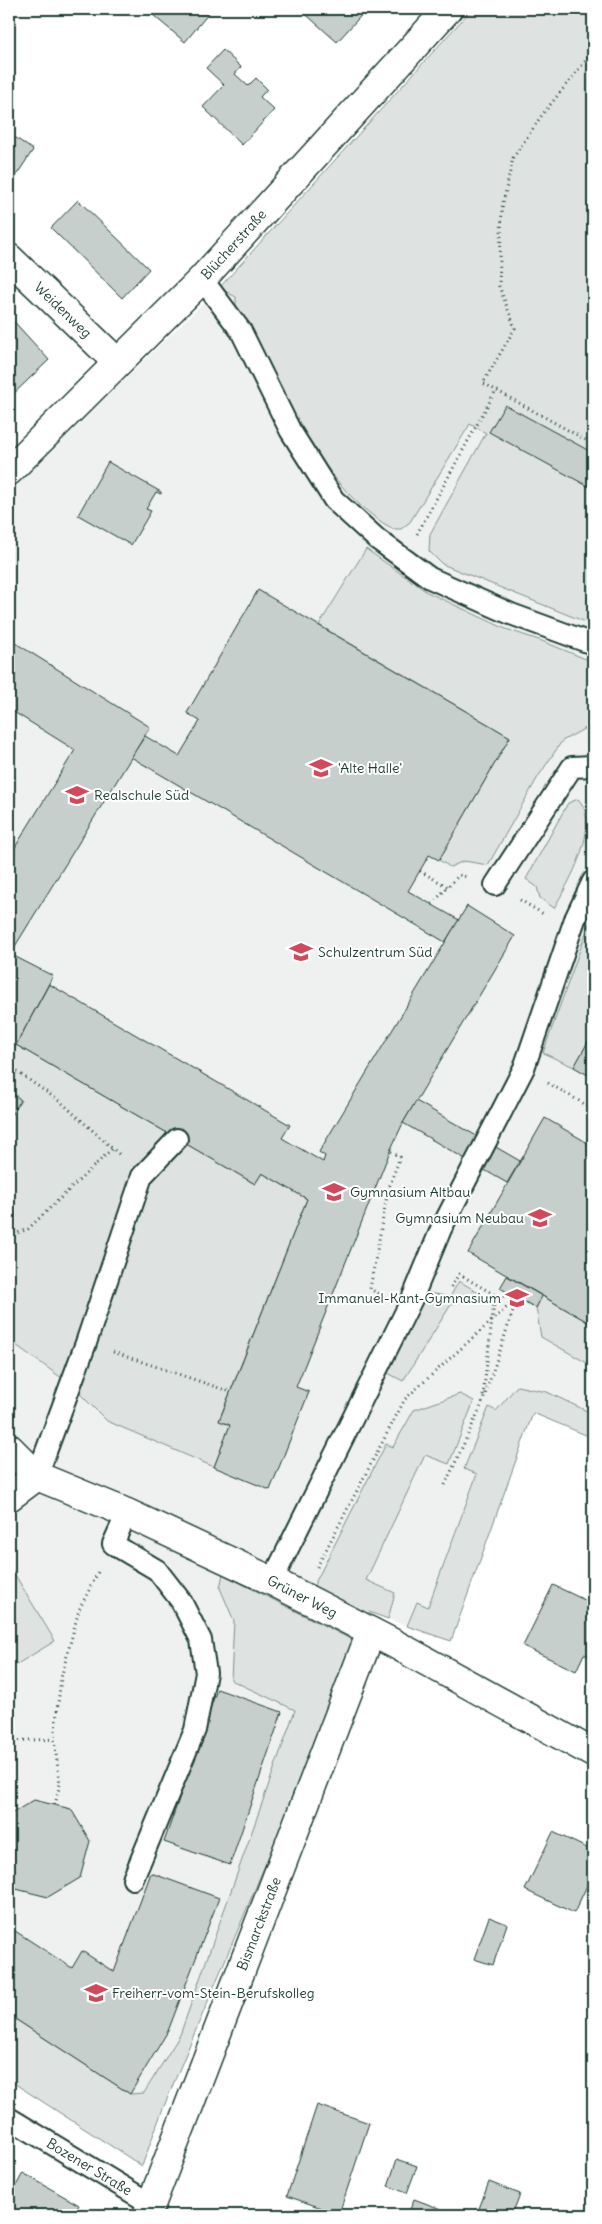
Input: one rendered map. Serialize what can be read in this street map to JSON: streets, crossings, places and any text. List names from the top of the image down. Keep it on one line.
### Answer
{"streets":{"street":["Blücherstraße","Weidenweg","Grüner Weg","Bismarckstraße"],"lane":["Bozener Straße"]},"crossings":[["Blücherstraße","Weidenweg"],["Grüner Weg","Bismarckstraße"],["Bismarckstraße","Bozener Straße"]],"places":{"school or university":["'Alte Halle'","Realschule Süd","Schulzentrum Süd","Gymnasium Altbau","Gymnasium Neubau","Immanuel-Kant-Gymnasium","Freiherr-vom-Stein-Berufskolleg"]}}
